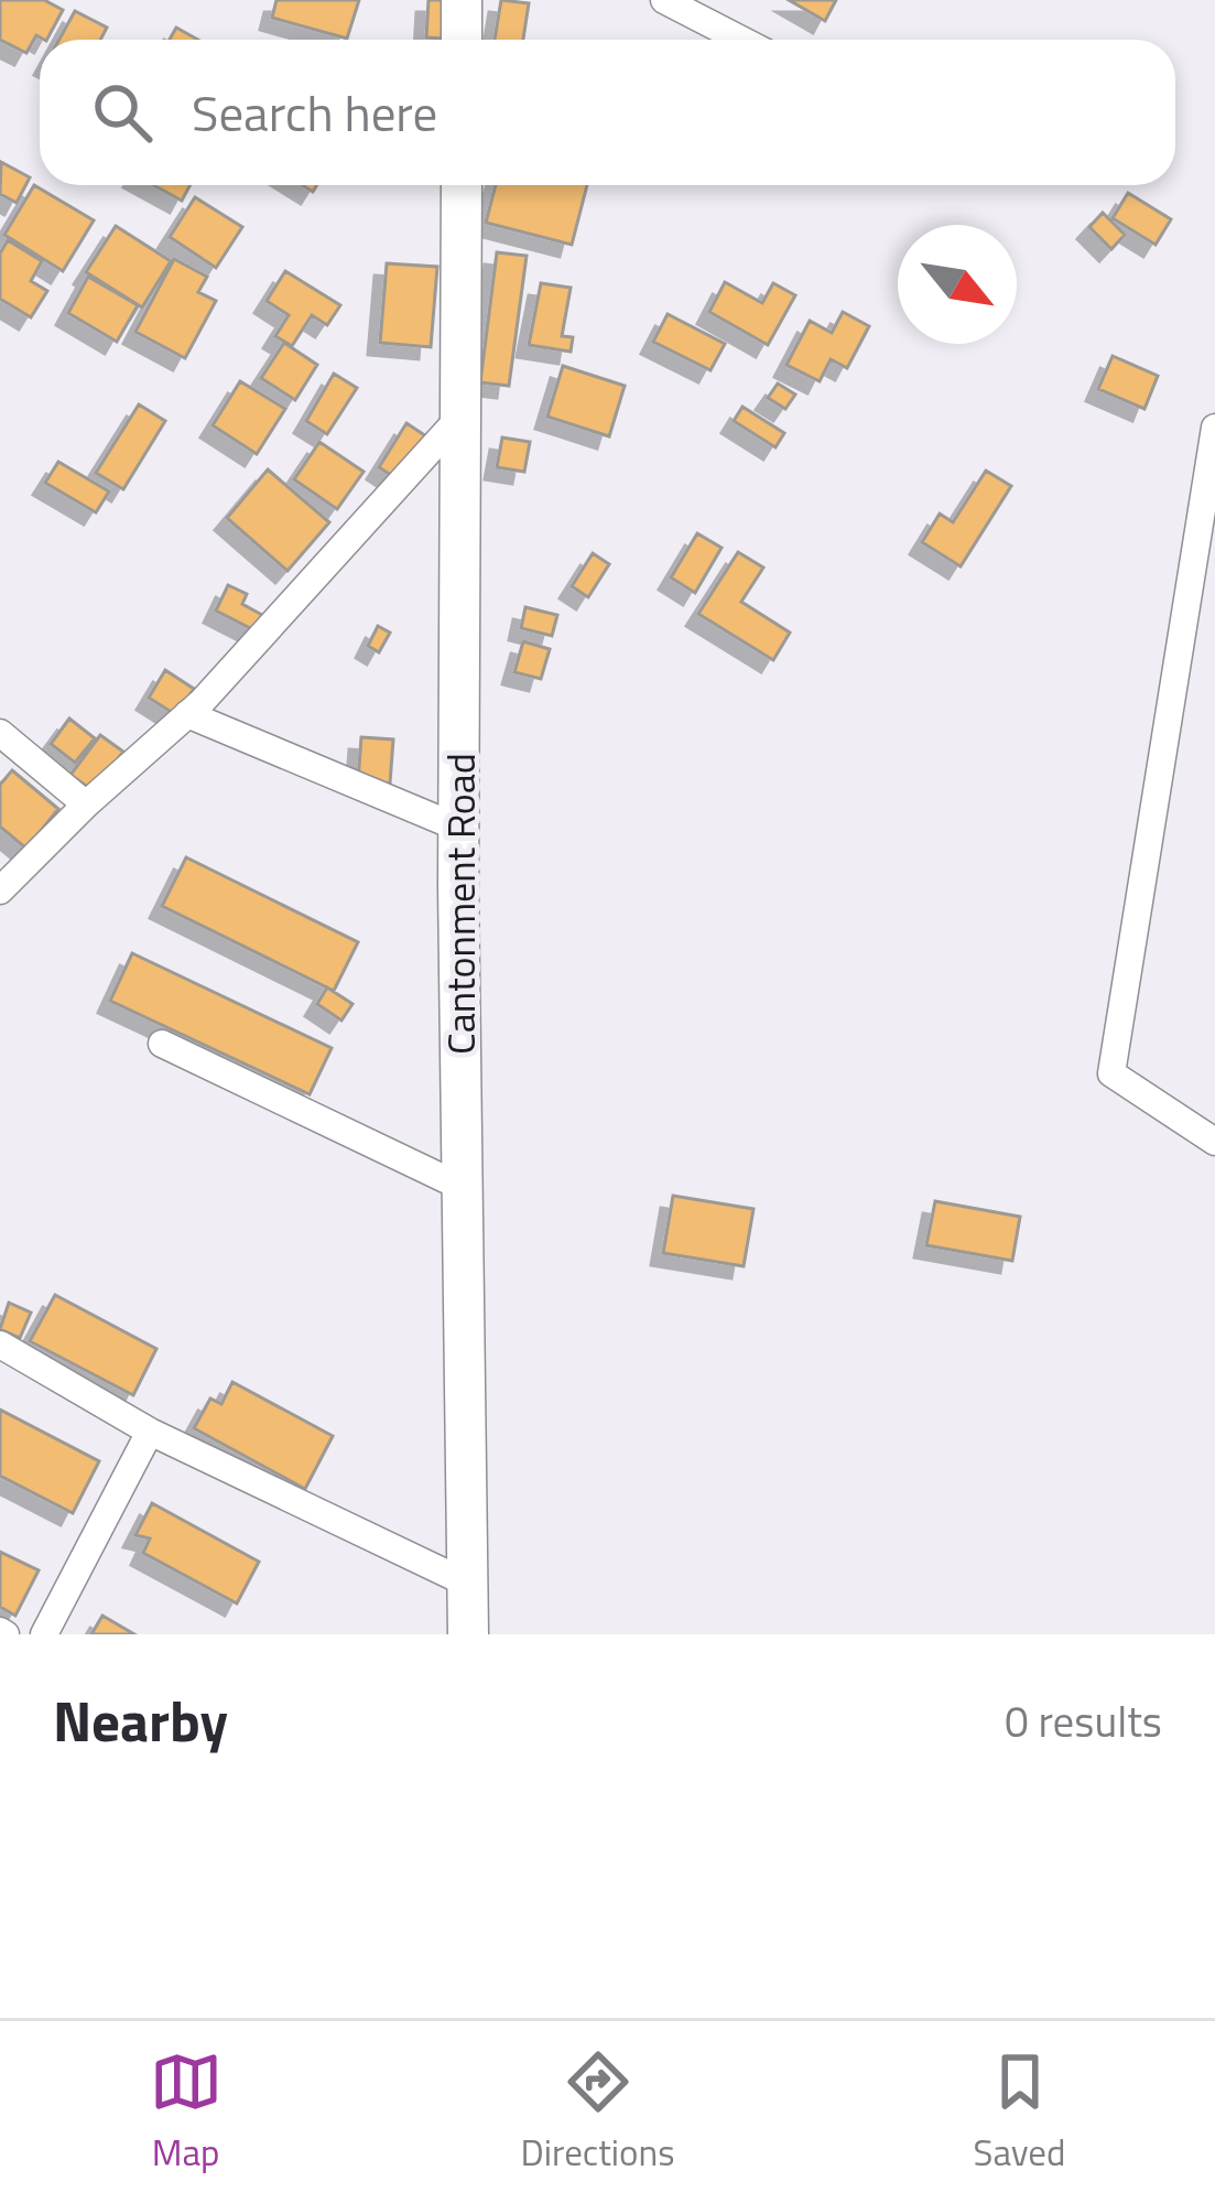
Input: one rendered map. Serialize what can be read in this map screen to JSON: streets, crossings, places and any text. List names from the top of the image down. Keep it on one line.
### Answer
{"streets":{"street":["Cantonment Road"]},"north":"bottom right","page":{"search":"Search here","heading":["Nearby","0 results"],"nav":["Map","Directions","Saved"]}}
